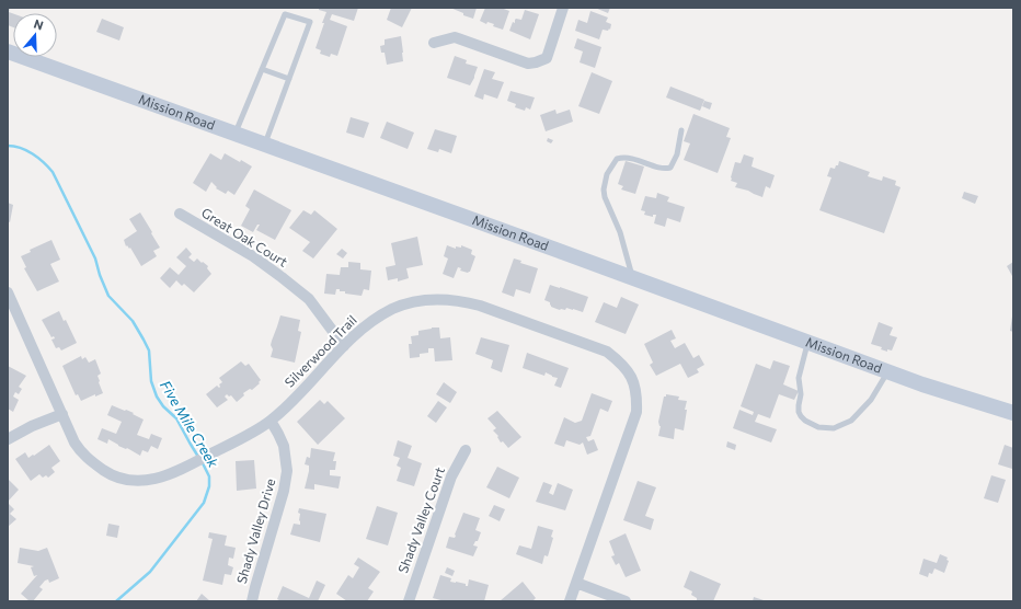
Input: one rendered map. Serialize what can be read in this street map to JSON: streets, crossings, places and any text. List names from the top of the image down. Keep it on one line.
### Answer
{"streets":{"street":["Mission Road","Great Oak Court","Silverwood Trail","Shady Valley Court","Shady Valley Drive"]},"crossings":[["Great Oak Court","Silverwood Trail"],["Silverwood Trail","Shady Valley Drive"]],"water":["Five Mile Creek"],"north":"top"}
